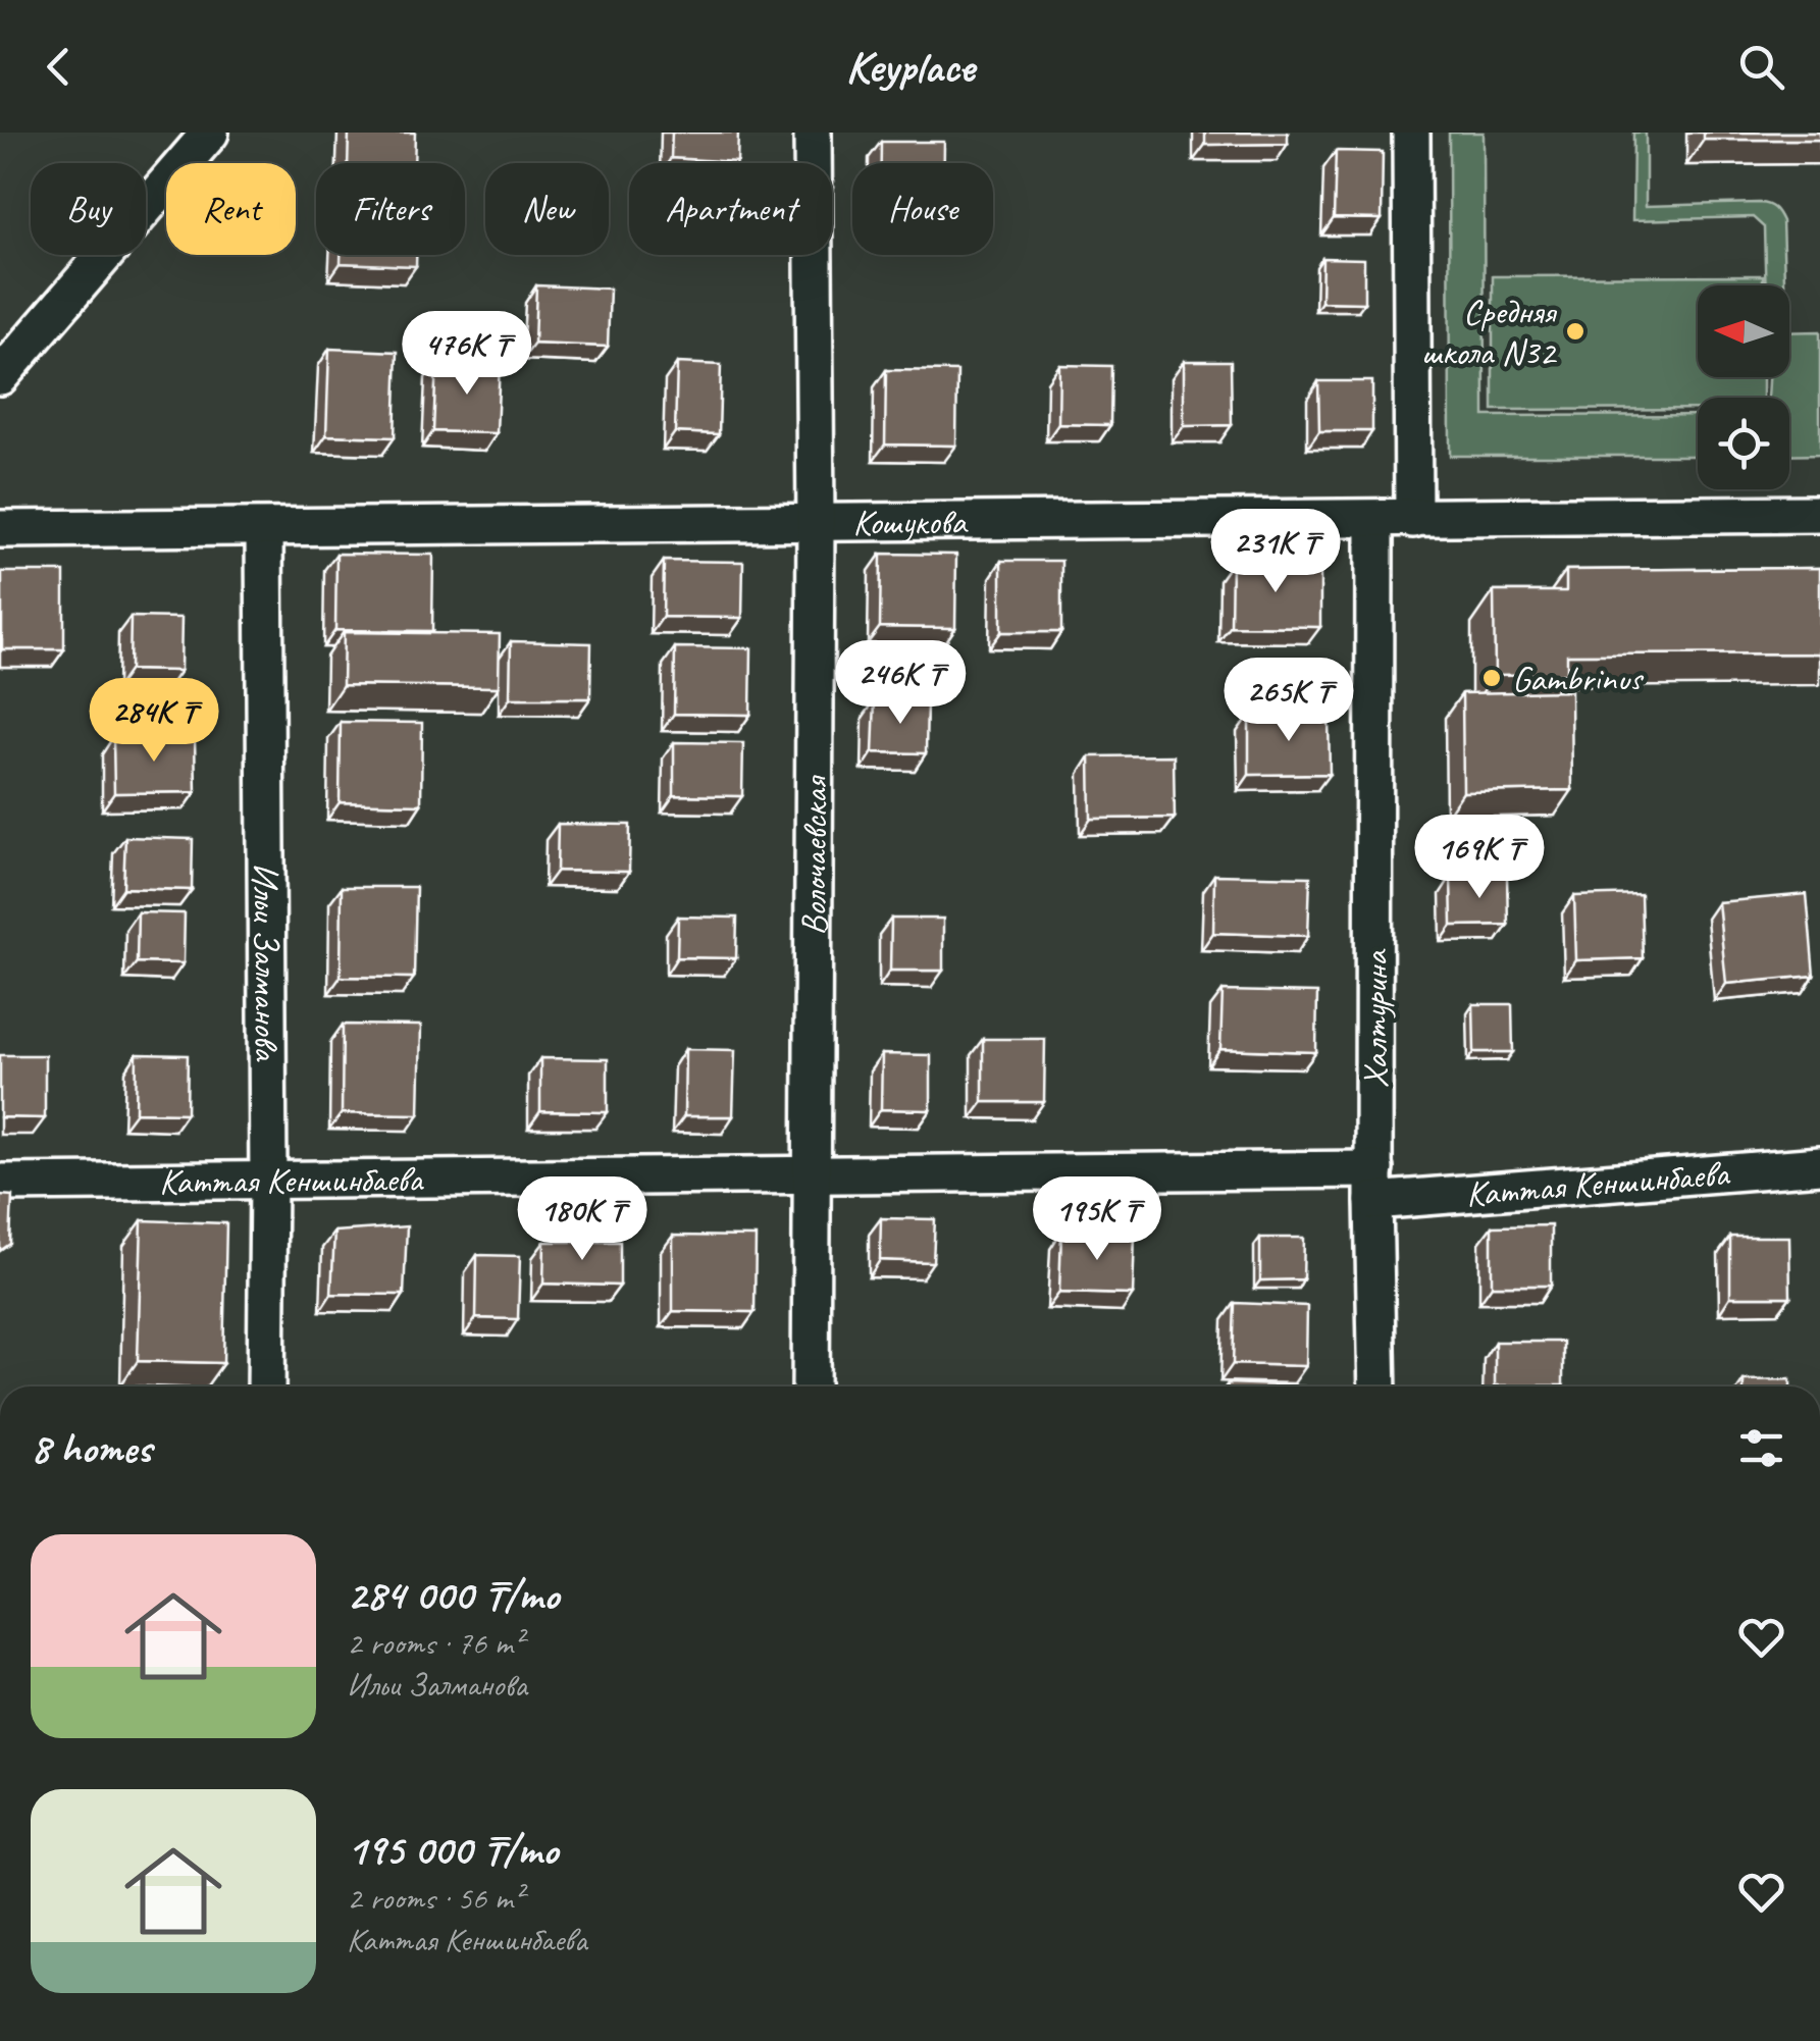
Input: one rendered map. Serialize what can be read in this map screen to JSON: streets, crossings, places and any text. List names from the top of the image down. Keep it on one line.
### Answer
{"streets":{"street":["Кошукова","Волочаевская","Ильи Залманова","Халтурина","Каттая Кеншинбаева"]},"crossings":[["Кошукова","Волочаевская"],["Кошукова","Ильи Залманова"],["Кошукова","Халтурина"],["Волочаевская","Каттая Кеншинбаева"],["Ильи Залманова","Каттая Кеншинбаева"],["Халтурина","Каттая Кеншинбаева"]],"places":["Средняя школа N32","Gambrinus"],"north":"left","page":{"header":"Keyplace","chip":["Buy","Rent","Filters","New","Apartment","House"],"price":["476K ₸","231K ₸","246K ₸","265K ₸","284K ₸","169K ₸","180K ₸","195K ₸"],"heading":"8 homes","list":[{"name":"284 000 ₸/mo","note":"2 rooms · 76 m² · Ильи Залманова"},{"name":"195 000 ₸/mo","note":"2 rooms · 56 m² · Каттая Кеншинбаева"}]}}
